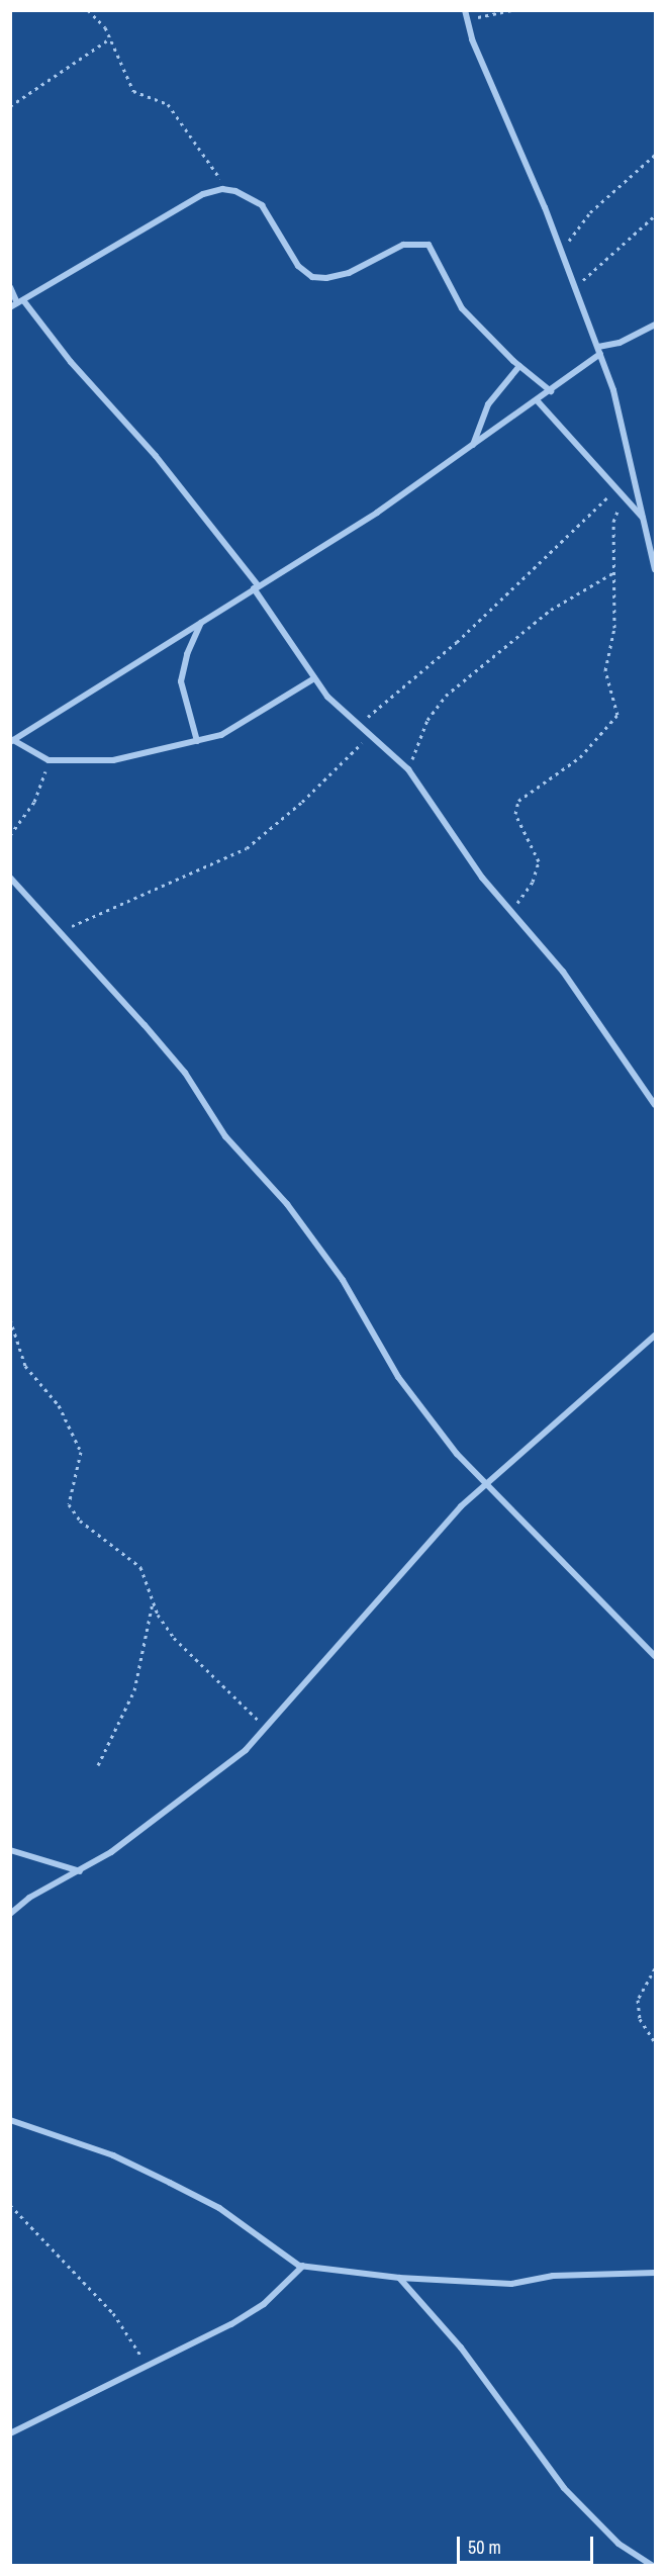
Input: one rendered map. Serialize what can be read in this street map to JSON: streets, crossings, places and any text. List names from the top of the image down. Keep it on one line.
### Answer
{"scale_bar":"50 m"}
